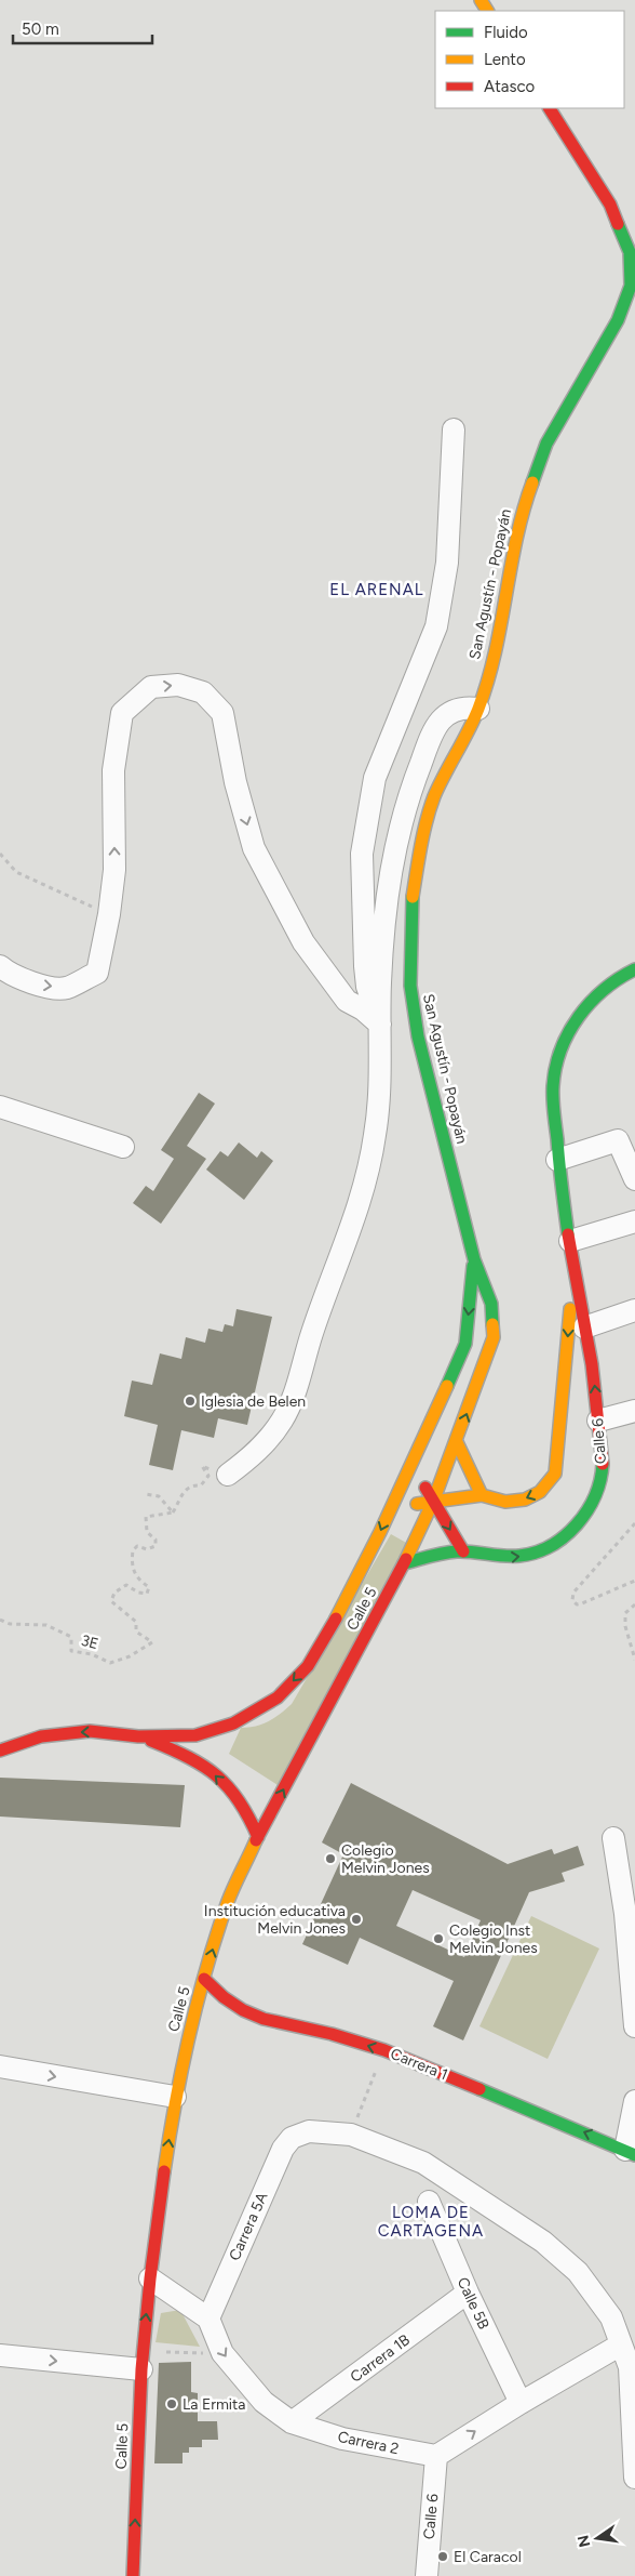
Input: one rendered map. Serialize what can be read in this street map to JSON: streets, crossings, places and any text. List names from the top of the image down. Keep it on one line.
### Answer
{"streets":{"main road":["San Agustín - Popayán","Calle 6","Calle 5","Carrera 1"],"street":["Carrera 5A","Calle 5B","Carrera 1B","Carrera 2"],"path":["3E"]},"crossings":[["San Agustín - Popayán","Calle 6"],["San Agustín - Popayán","Calle 5"],["Calle 6","Calle 5"],["Calle 6","Carrera 2"],["Calle 5","Carrera 1"],["Carrera 5A","Carrera 2"],["Calle 5B","Carrera 1B"],["Carrera 1B","Carrera 2"]],"one_way":["Carrera 1"],"districts":["EL ARENAL","LOMA DE CARTAGENA"],"places":["Iglesia de Belen","Colegio Melvin Jones","Institución educativa Melvin Jones","Colegio Inst Melvin Jones","La Ermita","El Caracol"],"legend":["Fluido","Lento","Atasco"],"scale_bar":"50 m","north":"left"}
